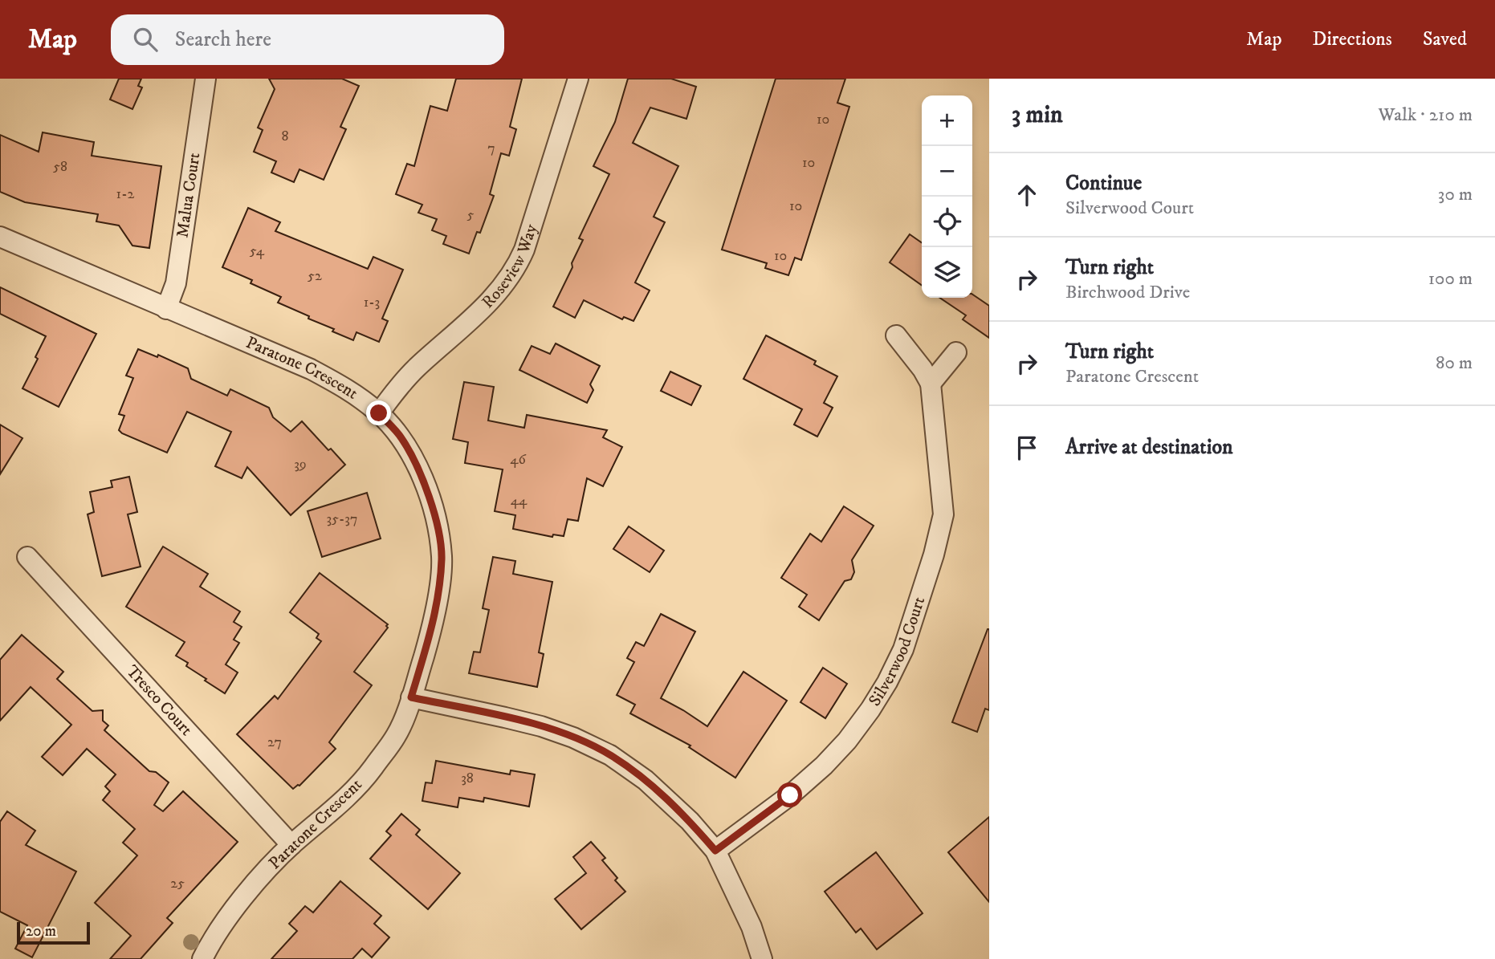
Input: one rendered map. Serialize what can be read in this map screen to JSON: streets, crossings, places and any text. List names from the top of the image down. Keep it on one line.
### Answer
{"streets":{"street":["Malua Court","Roseview Way","Paratone Crescent","Silverwood Court","Tresco Court"]},"crossings":[["Malua Court","Paratone Crescent"],["Roseview Way","Paratone Crescent"],["Paratone Crescent","Tresco Court"]],"house_numbers":["10","8","7","10","58","1-2","10","5","54","10","52","1-3","46","39","44","35-37","27","38","25"],"scale_bar":"20 m","page":{"header":"Map","search":"Search here","nav":["Map","Directions","Saved"],"heading":["3 min","Walk · 210 m"],"map_buttons":["+","−"],"list":[["Continue","Silverwood Court","30 m"],["Turn right","Birchwood Drive","100 m"],["Turn right","Paratone Crescent","80 m"],"Arrive at destination"],"scale":"20 m"}}
